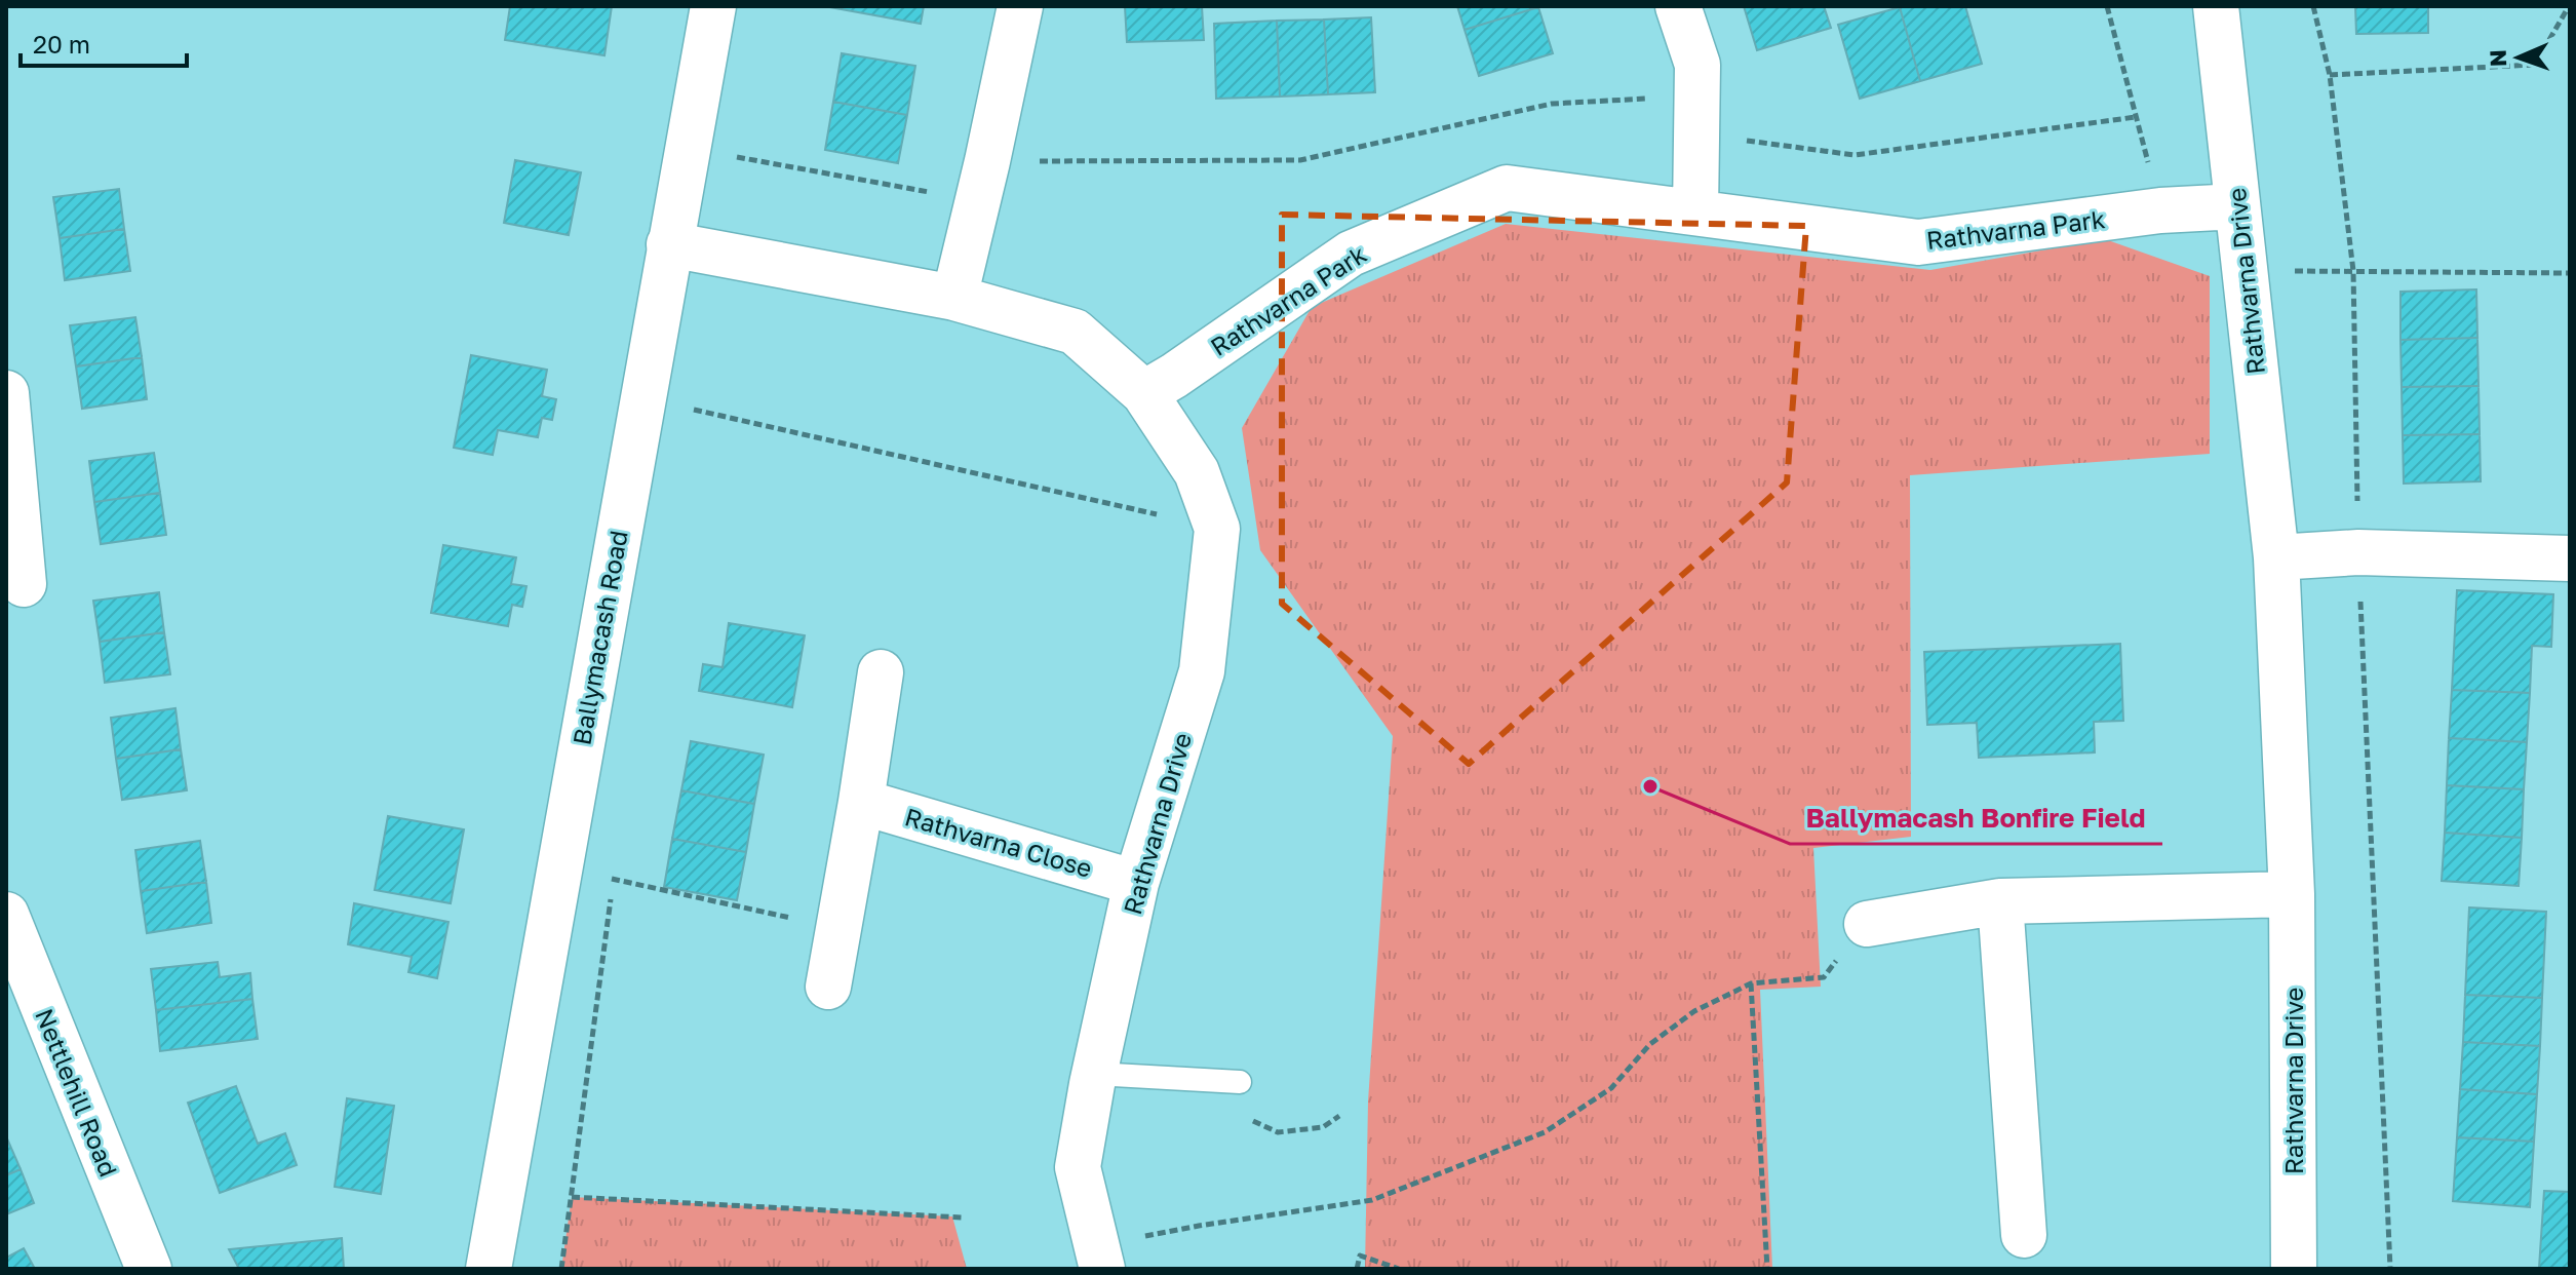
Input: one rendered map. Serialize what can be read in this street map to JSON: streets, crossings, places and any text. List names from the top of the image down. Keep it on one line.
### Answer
{"streets":{"street":["Rathvarna Park","Rathvarna Drive","Ballymacash Road","Rathvarna Close","Nettlehill Road"]},"crossings":[["Rathvarna Park","Rathvarna Drive"],["Rathvarna Drive","Rathvarna Close"]],"places":["Ballymacash Bonfire Field"],"scale_bar":"20 m","north":"left"}
